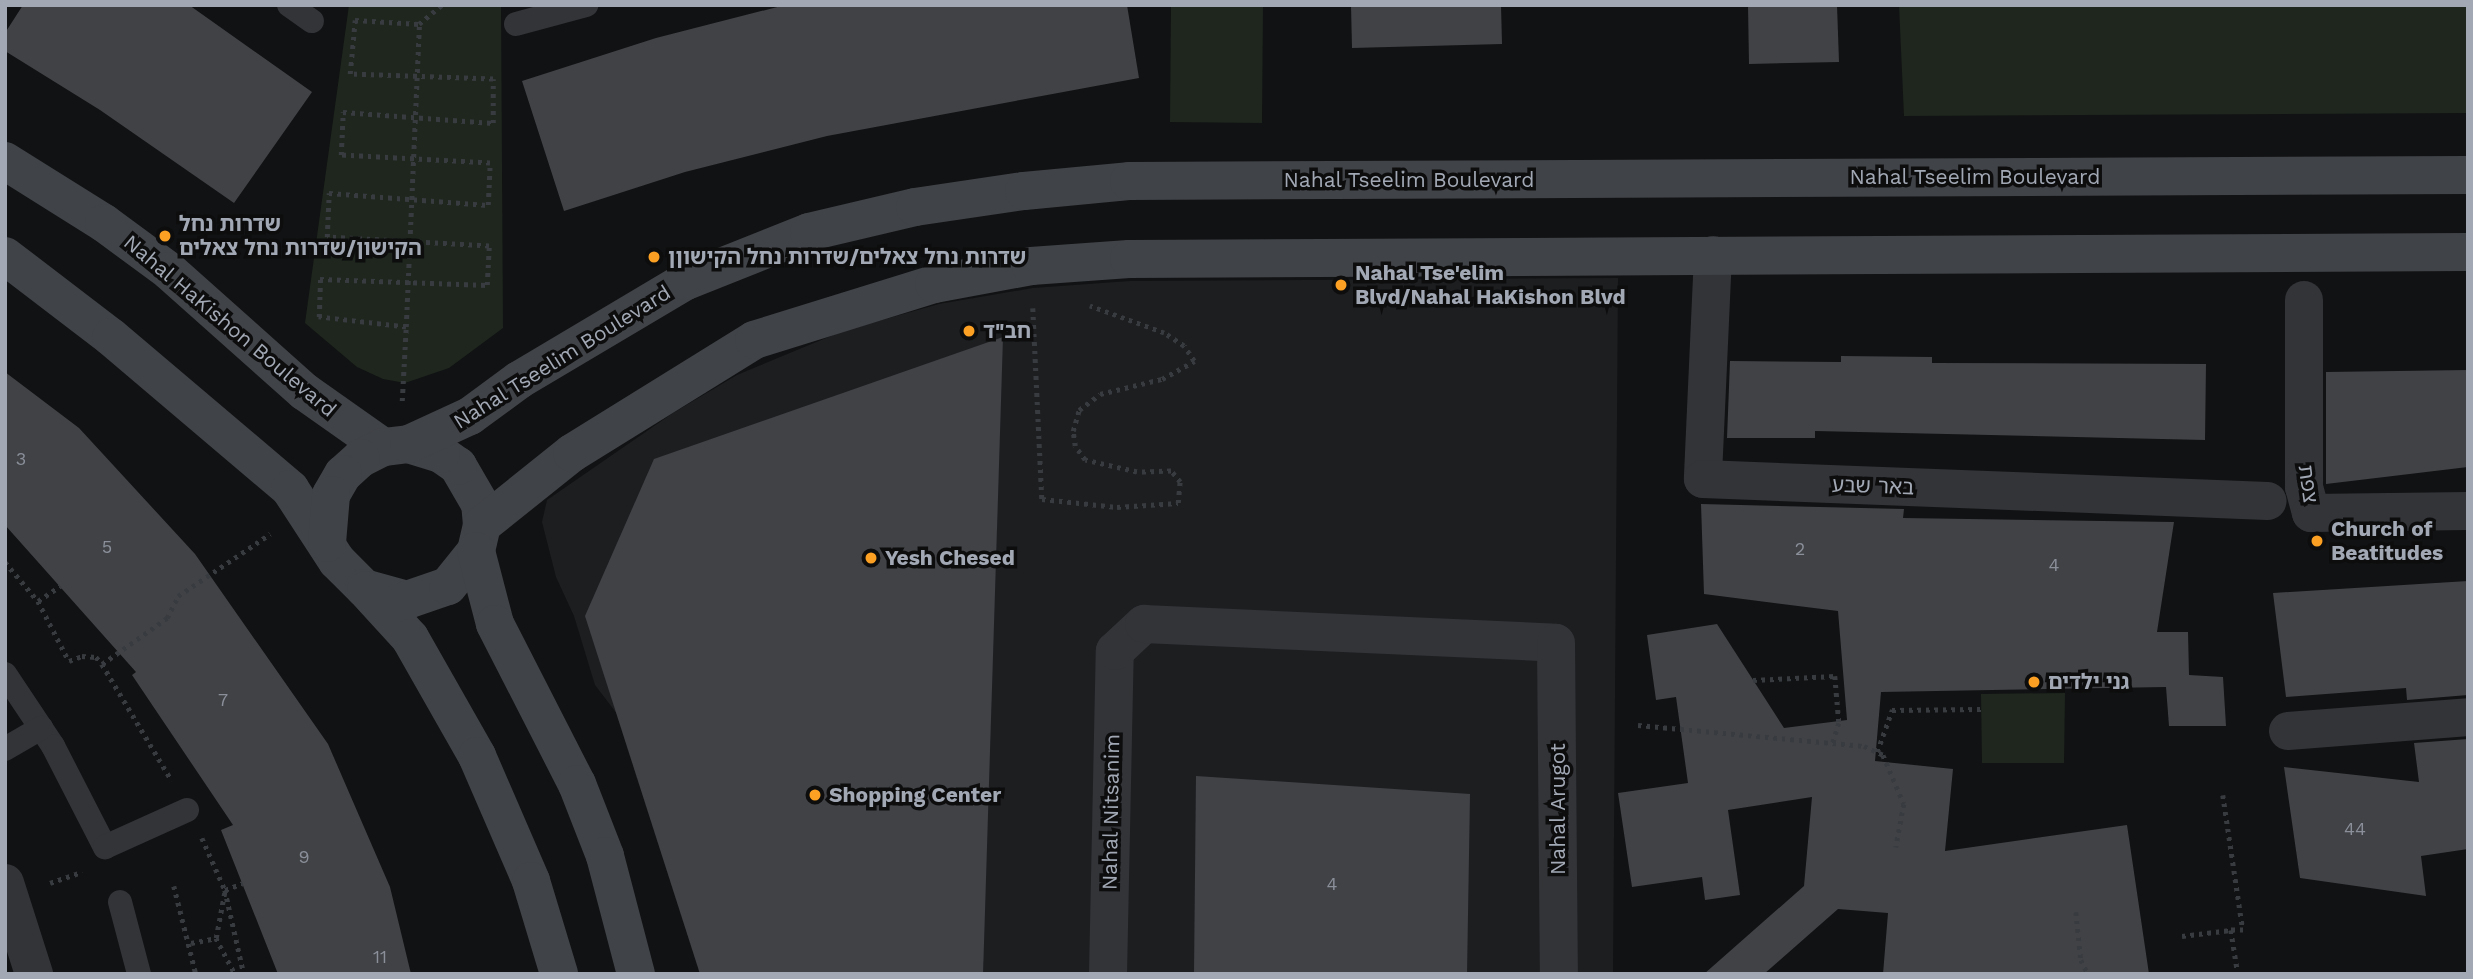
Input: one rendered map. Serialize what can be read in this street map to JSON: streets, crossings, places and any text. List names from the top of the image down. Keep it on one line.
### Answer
{"streets":{"main road":["Nahal Tseelim Boulevard","Nahal HaKishon Boulevard"],"street":["צפת","באר שבע","Nahal Arugot","Nahal Nitsanim"]},"crossings":[["Nahal Tseelim Boulevard","Nahal HaKishon Boulevard"],["Nahal Arugot","Nahal Nitsanim"]],"places":["שדרות נחל הקישון/שדרות נחל צאלים","שדרות נחל צאלים/שדרות נחל הקישוןן","Nahal Tse'elim Blvd/Nahal HaKishon Blvd","חב\"ד","Church of Beatitudes","Yesh Chesed","גני ילדים","Shopping Center"],"house_numbers":["3","5","2","4","7","44","9","4","11"]}
